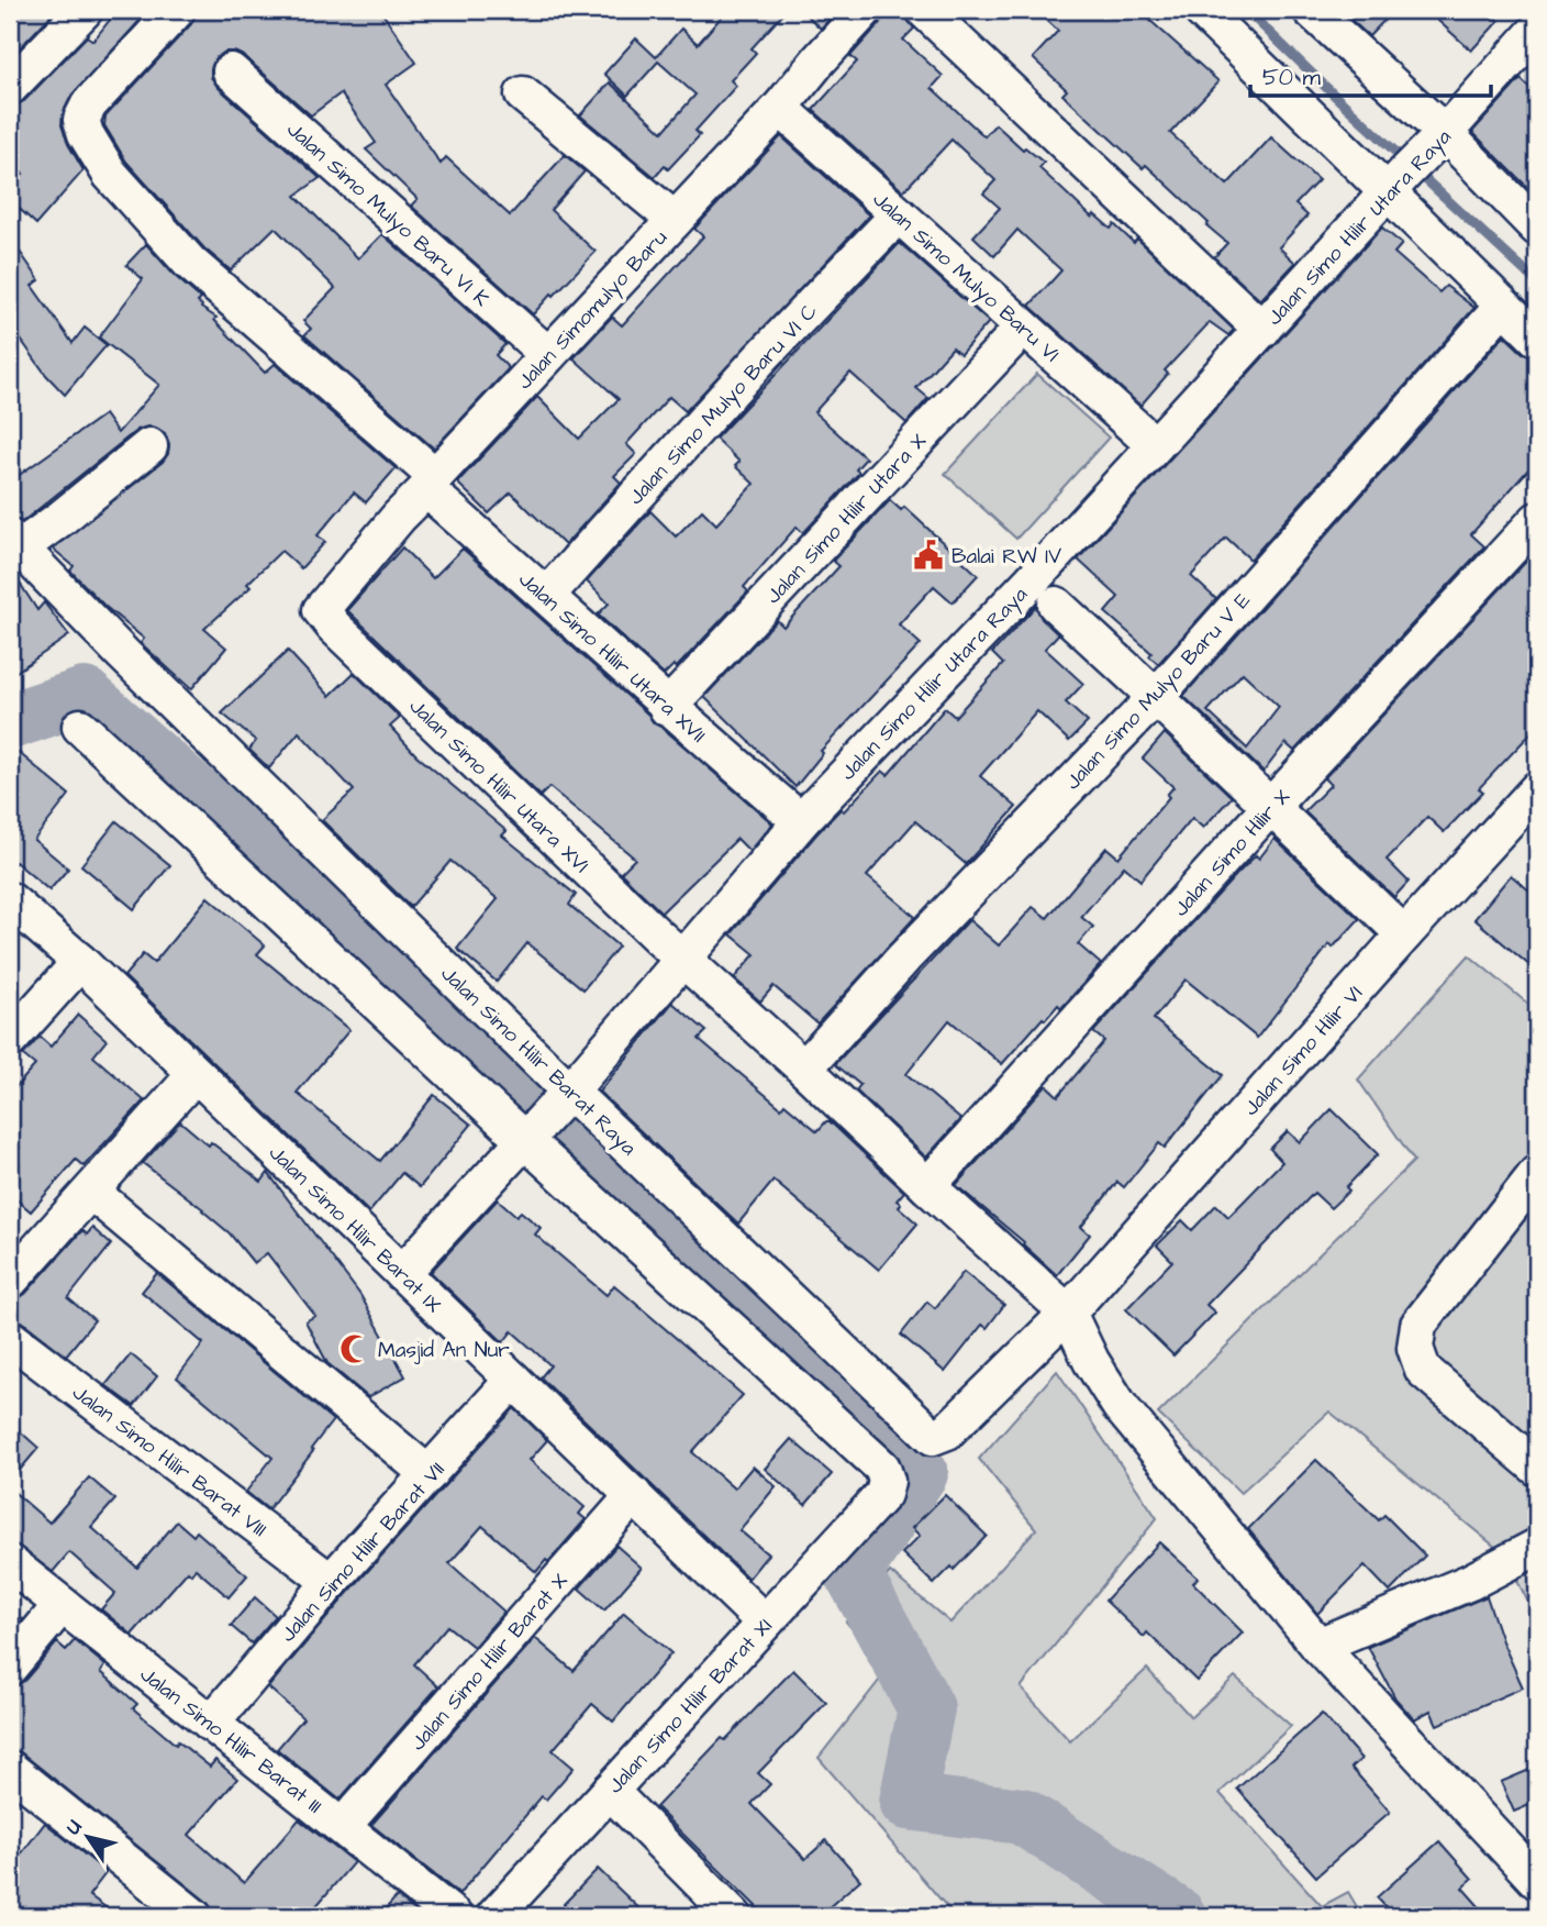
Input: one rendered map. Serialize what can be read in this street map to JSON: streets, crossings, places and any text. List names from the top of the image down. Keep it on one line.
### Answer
{"streets":{"street":["Jalan Simo Mulyo Baru VI K","Jalan Simo Hilir Utara Raya","Jalan Simo Mulyo Baru VI","Jalan Simomulyo Baru","Jalan Simo Mulyo Baru VI C","Jalan Simo Hilir Utara X","Jalan Simo Hilir Utara XVII","Jalan Simo Mulyo Baru V E","Jalan Simo Hilir Utara XVI","Jalan Simo Hilir X","Jalan Simo Hilir VI","Jalan Simo Hilir Barat Raya","Jalan Simo Hilir Barat IX","Jalan Simo Hilir Barat VIII","Jalan Simo Hilir Barat VII","Jalan Simo Hilir Barat X","Jalan Simo Hilir Barat XI","Jalan Simo Hilir Barat III"]},"crossings":[["Jalan Simo Mulyo Baru VI K","Jalan Simomulyo Baru"],["Jalan Simo Hilir Utara Raya","Jalan Simo Mulyo Baru VI"],["Jalan Simo Hilir Utara Raya","Jalan Simo Hilir Utara XVII"],["Jalan Simo Hilir Utara Raya","Jalan Simo Hilir Utara XVI"],["Jalan Simo Hilir Utara Raya","Jalan Simo Hilir Barat Raya"],["Jalan Simo Hilir Utara Raya","Jalan Simo Hilir Barat IX"],["Jalan Simo Hilir Utara Raya","Jalan Simo Hilir Barat XI"],["Jalan Simo Mulyo Baru VI","Jalan Simomulyo Baru"],["Jalan Simo Mulyo Baru VI","Jalan Simo Mulyo Baru VI C"],["Jalan Simo Mulyo Baru VI","Jalan Simo Hilir Utara X"],["Jalan Simomulyo Baru","Jalan Simo Hilir Utara XVII"],["Jalan Simomulyo Baru","Jalan Simo Hilir Utara XVI"],["Jalan Simo Mulyo Baru VI C","Jalan Simo Hilir Utara XVII"],["Jalan Simo Hilir Utara X","Jalan Simo Hilir Utara XVII"],["Jalan Simo Hilir VI","Jalan Simo Hilir Barat Raya"],["Jalan Simo Hilir Barat IX","Jalan Simo Hilir Barat VII"],["Jalan Simo Hilir Barat IX","Jalan Simo Hilir Barat X"],["Jalan Simo Hilir Barat IX","Jalan Simo Hilir Barat XI"],["Jalan Simo Hilir Barat VIII","Jalan Simo Hilir Barat VII"],["Jalan Simo Hilir Barat VII","Jalan Simo Hilir Barat III"],["Jalan Simo Hilir Barat X","Jalan Simo Hilir Barat III"]],"places":{"public building":["Balai RW IV"],"mosque":["Masjid An Nur"]},"scale_bar":"50 m","north":"top left"}
